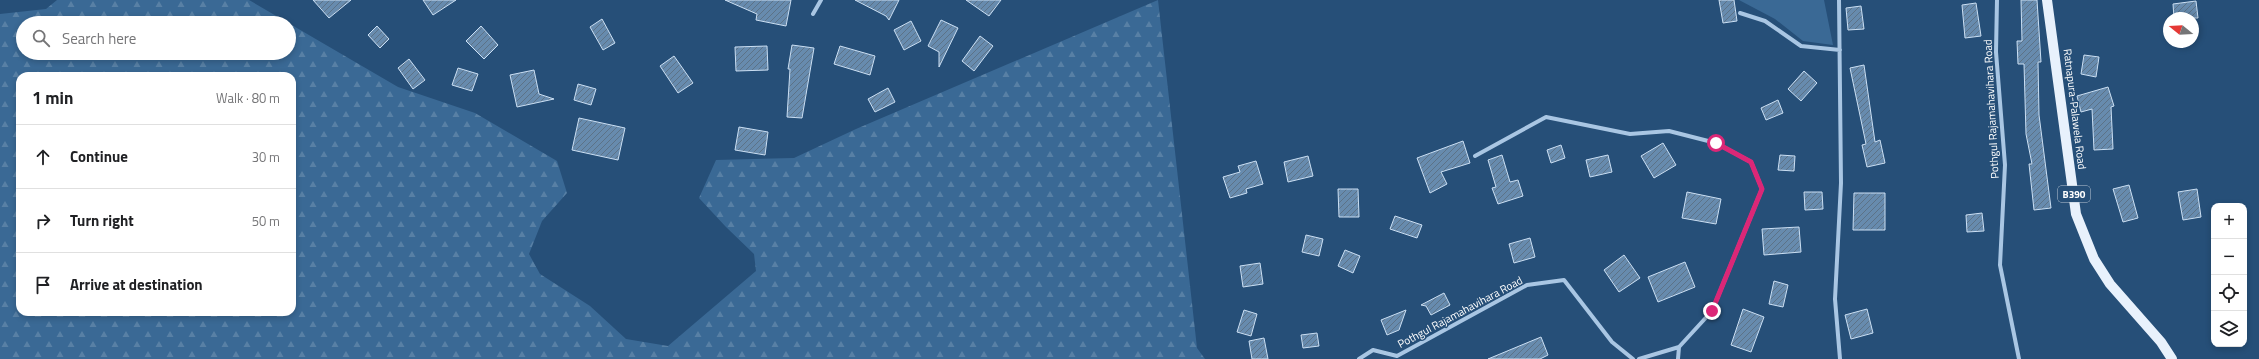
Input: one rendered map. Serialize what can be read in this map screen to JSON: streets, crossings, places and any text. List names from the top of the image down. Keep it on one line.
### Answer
{"streets":{"main road":["Ratnapura-Palawela Road","B390"],"street":["Pothgul Rajamahavihara Road"]},"north":"left","page":{"search":"Search here","heading":["1 min","Walk · 80 m"],"list":[["Continue","30 m"],["Turn right","50 m"],"Arrive at destination"],"map_buttons":["+","−"]}}
